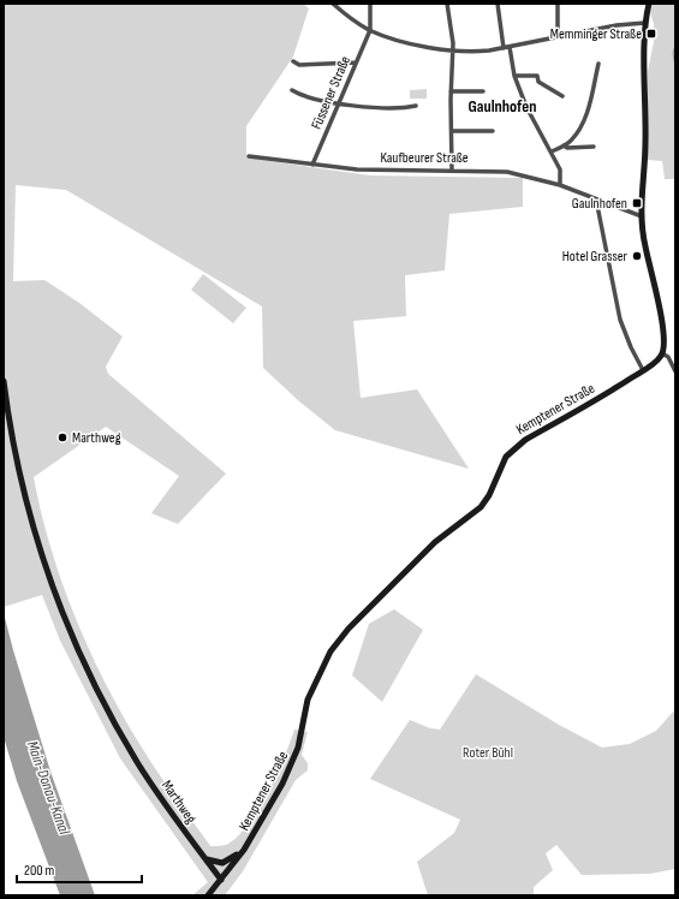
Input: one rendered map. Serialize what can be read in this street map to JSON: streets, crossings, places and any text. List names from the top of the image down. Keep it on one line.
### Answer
{"streets":{"street":["Füssener Straße","Kaufbeurer Straße","Kemptener Straße","Marthweg"]},"crossings":[["Füssener Straße","Kaufbeurer Straße"],["Kemptener Straße","Marthweg"]],"districts":["Gaulnhofen"],"water":["Main-Donau-Kanal"],"parks":["Roter Bühl"],"places":{"transit":["Memminger Straße","Gaulnhofen"],"other":["Hotel Grasser","Marthweg"]},"scale_bar":"200 m"}
